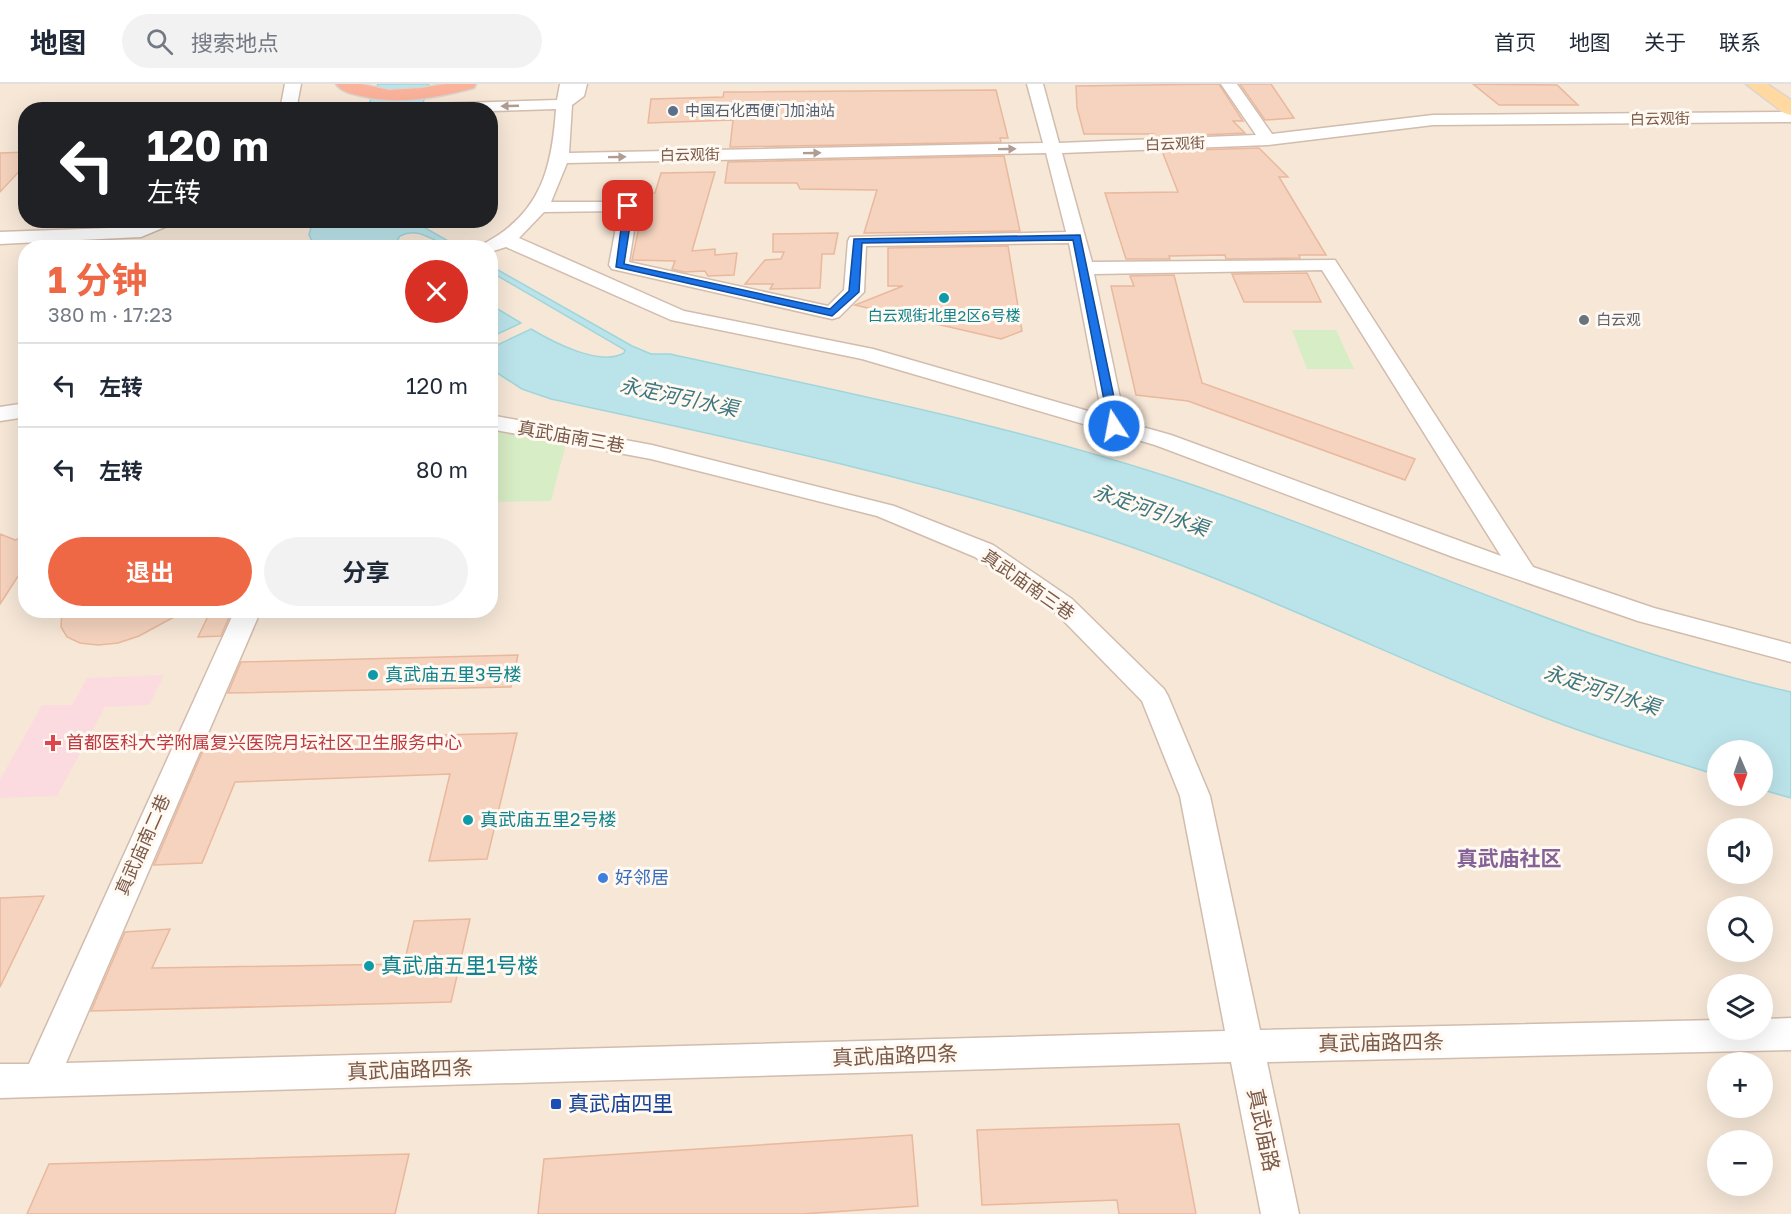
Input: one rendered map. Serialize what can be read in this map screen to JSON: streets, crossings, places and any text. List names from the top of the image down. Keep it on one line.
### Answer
{"streets":{"street":["白云观街","真武庙南三巷","真武庙南二巷","真武庙路四条","真武庙路"]},"crossings":[["真武庙南三巷","真武庙路四条"],["真武庙南三巷","真武庙路"],["真武庙南二巷","真武庙路四条"],["真武庙路四条","真武庙路"]],"districts":["真武庙社区"],"water":["永定河引水渠"],"places":{"other":["中国石化西便门加油站","白云观街北里2区6号楼","白云观","真武庙五里3号楼","真武庙五里2号楼","好邻居","真武庙五里1号楼"],"health":["首都医科大学附属复兴医院月坛社区卫生服务中心"],"transit":["真武庙四里"]},"north":"bottom","page":{"header":"地图","search":"搜索地点","nav":["首页","地图","关于","联系"],"turn":["120 m","左转"],"heading":["1 分钟","380 m · 17:23"],"list":[{"name":"左转","value":"120 m"},{"name":"左转","value":"80 m"}],"buttons":["退出","分享"],"map_buttons":["+","−"]}}
